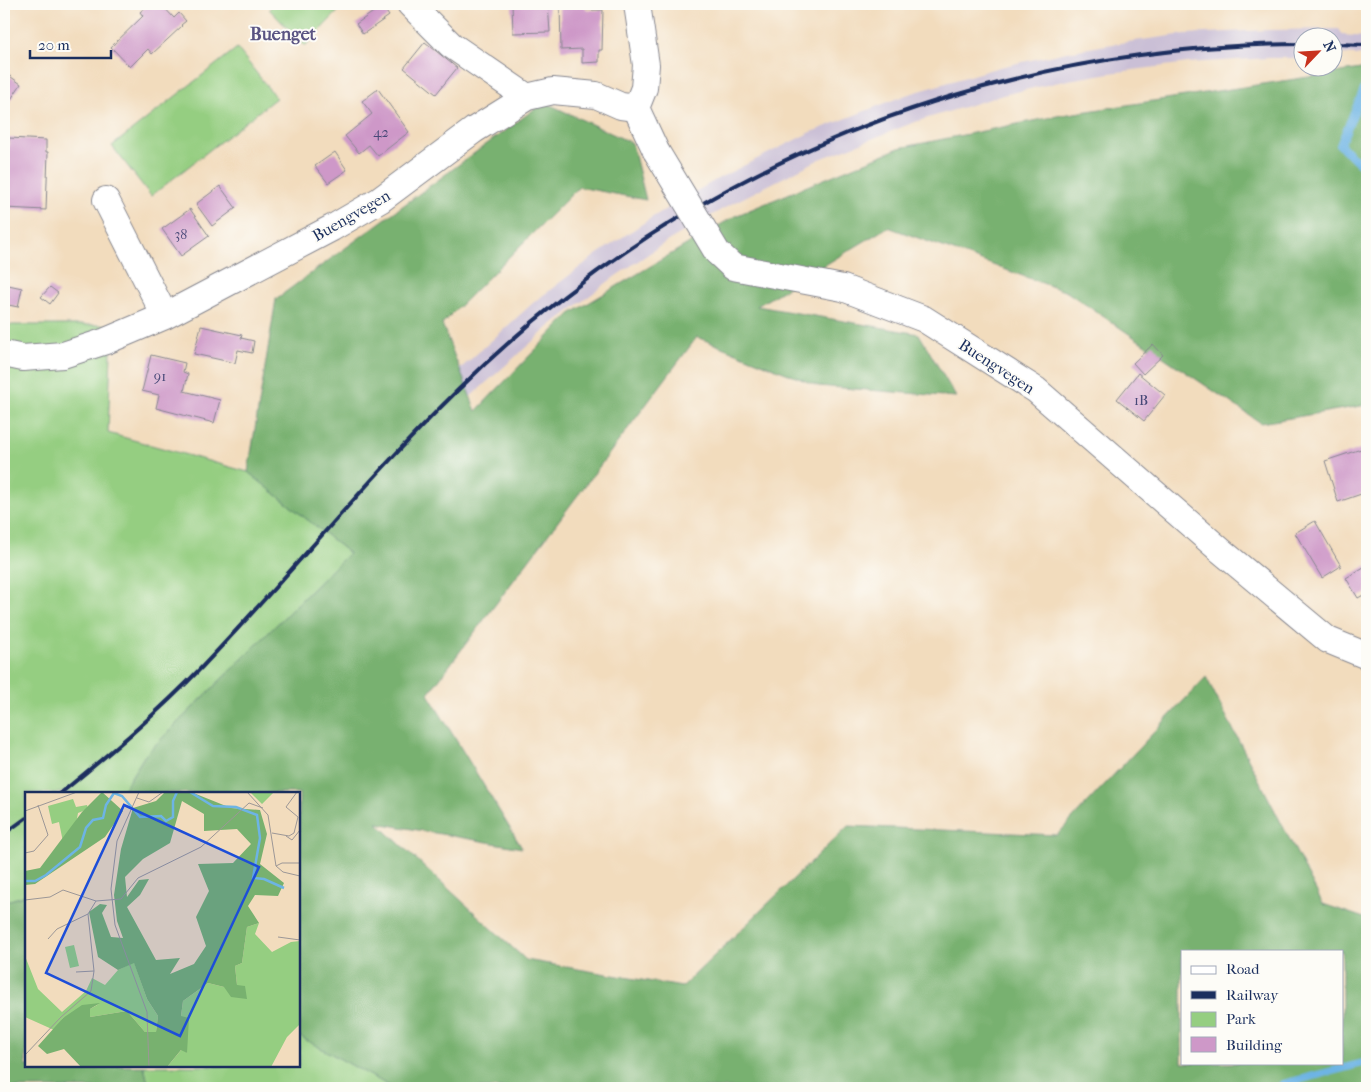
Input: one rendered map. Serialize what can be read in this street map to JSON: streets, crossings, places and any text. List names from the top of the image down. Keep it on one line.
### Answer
{"streets":{"street":["Buengvegen"]},"districts":["Buenget"],"house_numbers":["42","38","91","1B"],"legend":["Road","Railway","Park","Building"],"scale_bar":"20 m","north":"top right"}
